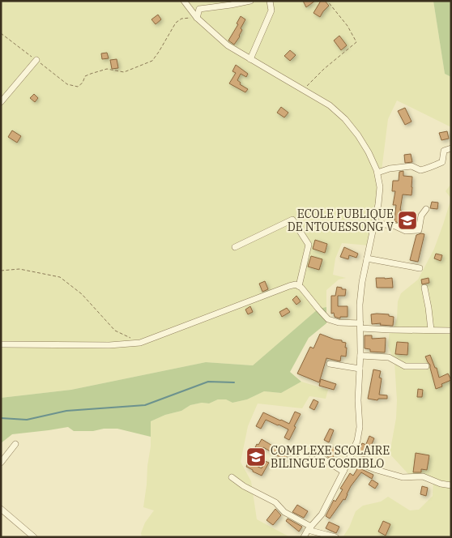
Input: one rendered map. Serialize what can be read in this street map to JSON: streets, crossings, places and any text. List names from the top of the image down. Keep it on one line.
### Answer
{"places":{"school or university":["ECOLE PUBLIQUE DE NTOUESSONG V","COMPLEXE SCOLAIRE BILINGUE COSDIBLO"]}}
